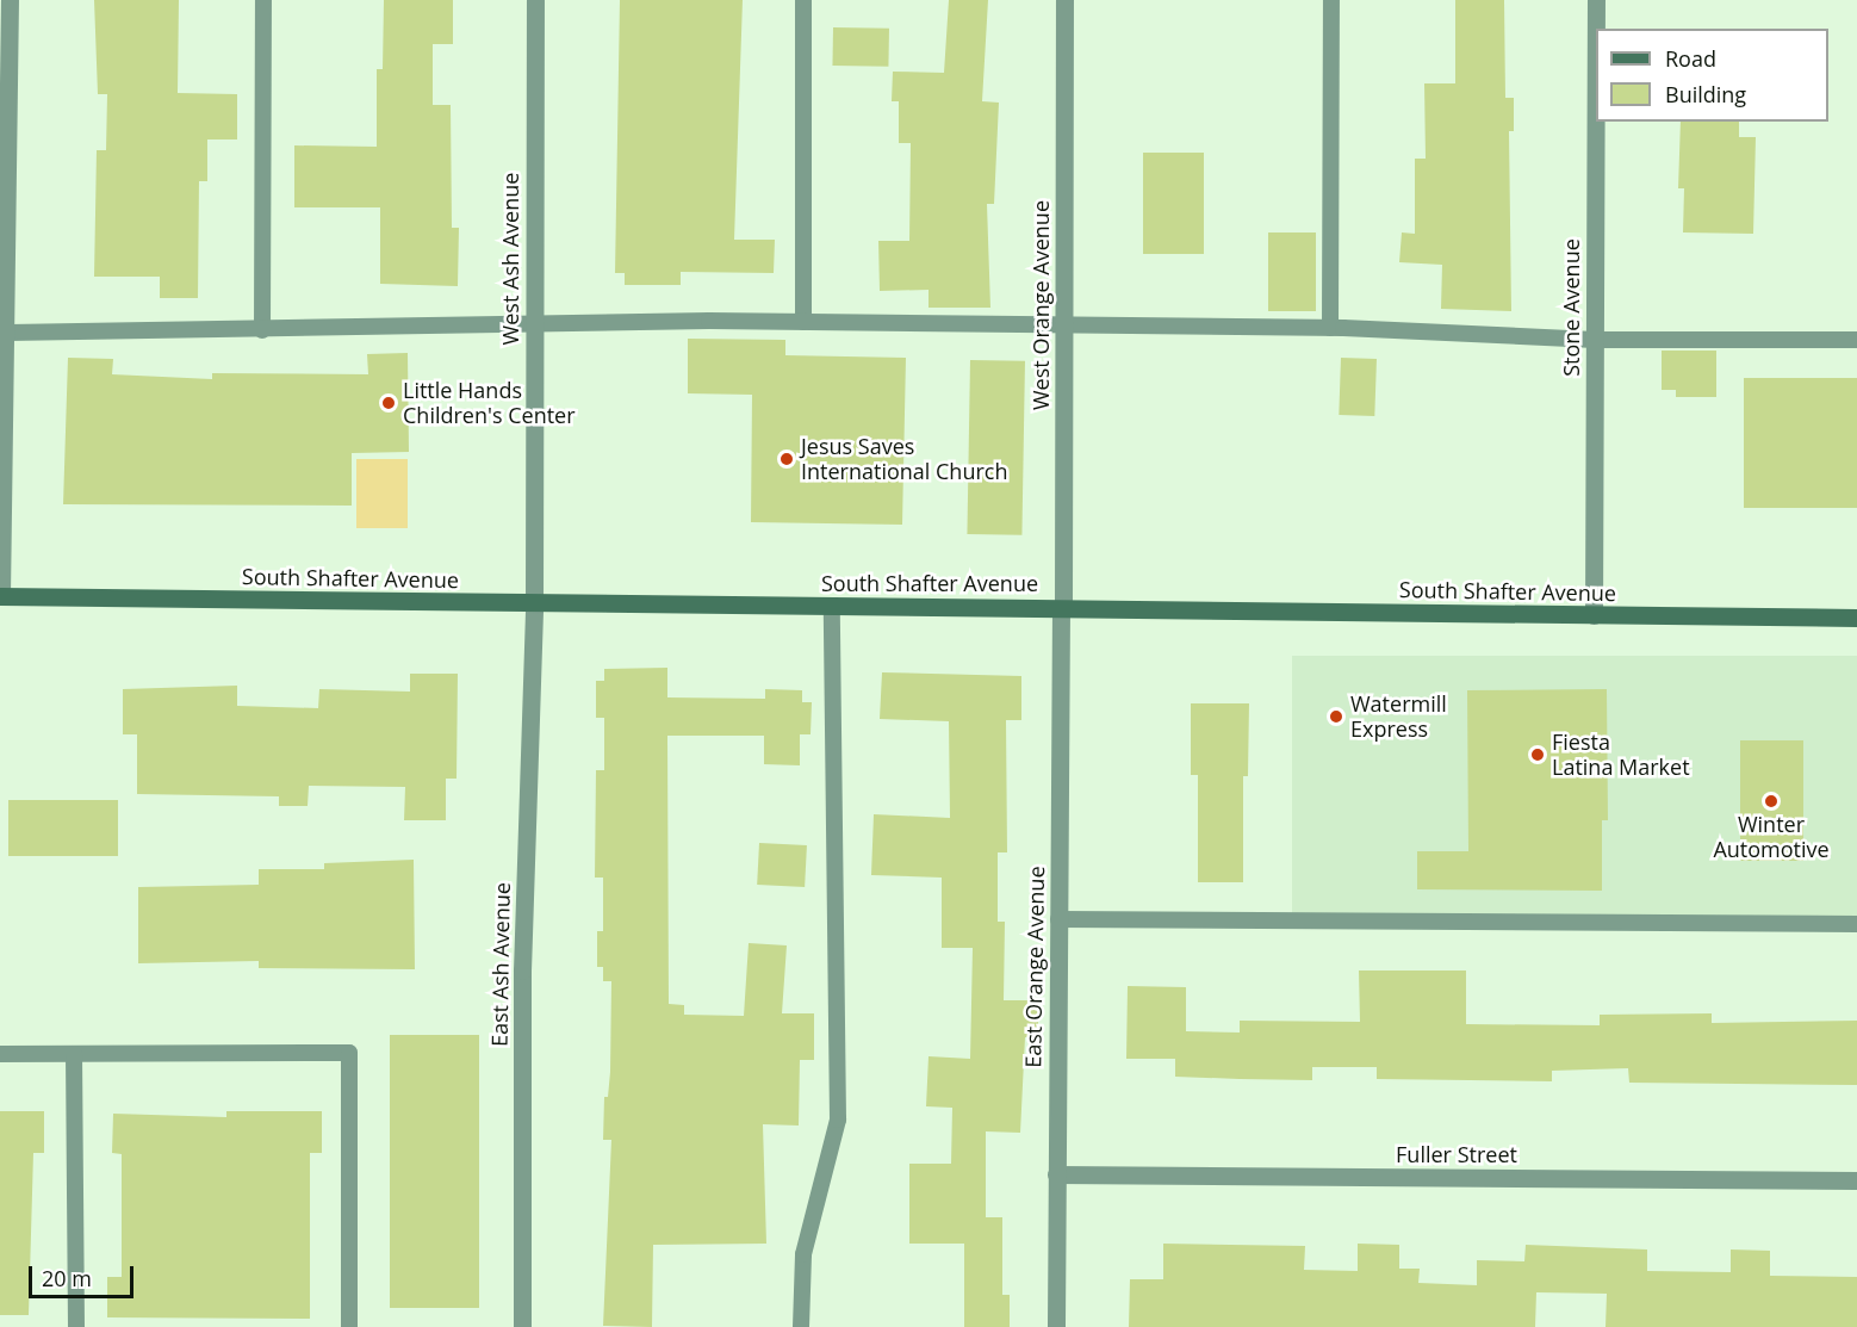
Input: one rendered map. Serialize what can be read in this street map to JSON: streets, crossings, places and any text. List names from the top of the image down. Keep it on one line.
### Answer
{"streets":{"main road":["South Shafter Avenue"],"street":["West Ash Avenue","West Orange Avenue","Stone Avenue","East Ash Avenue","East Orange Avenue","Fuller Street"]},"crossings":[["West Ash Avenue","South Shafter Avenue"],["West Ash Avenue","East Ash Avenue"],["West Orange Avenue","South Shafter Avenue"],["West Orange Avenue","East Orange Avenue"],["Stone Avenue","South Shafter Avenue"],["South Shafter Avenue","East Ash Avenue"],["South Shafter Avenue","East Orange Avenue"],["East Orange Avenue","Fuller Street"]],"places":["Little Hands Children's Center","Jesus Saves International Church","Watermill Express","Fiesta Latina Market","Winter Automotive"],"legend":["Road","Building"],"scale_bar":"20 m"}
